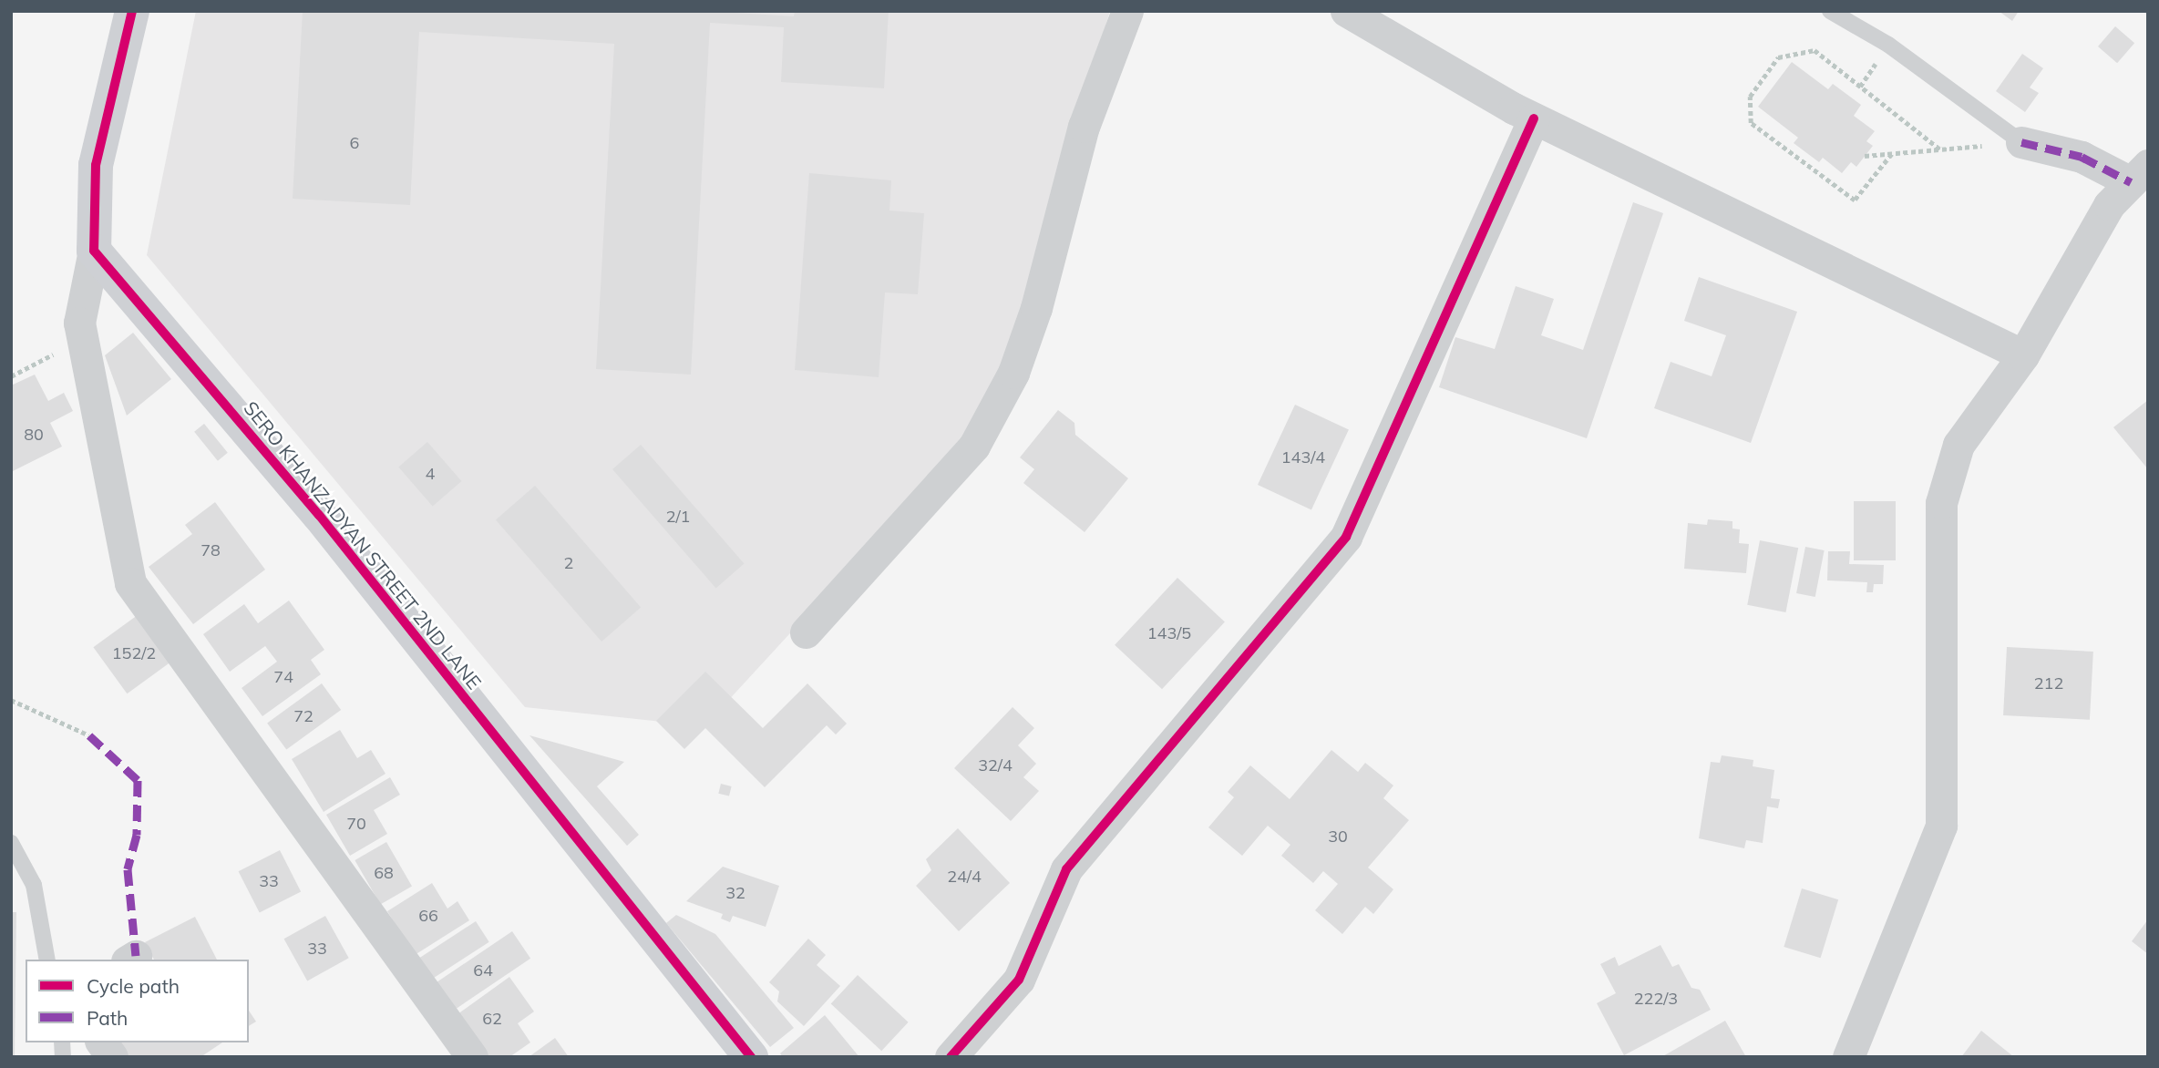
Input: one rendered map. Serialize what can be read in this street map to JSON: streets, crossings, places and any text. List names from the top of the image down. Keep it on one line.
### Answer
{"streets":{"street":["SERO KHANZADYAN STREET 2ND LANE"]},"house_numbers":["6","80","143/4","4","2/1","78","2","143/5","152/2","74","212","72","32/4","70","30","68","24/4","33","32","66","33","64","222/3","62"],"legend":["Cycle path","Path"]}
